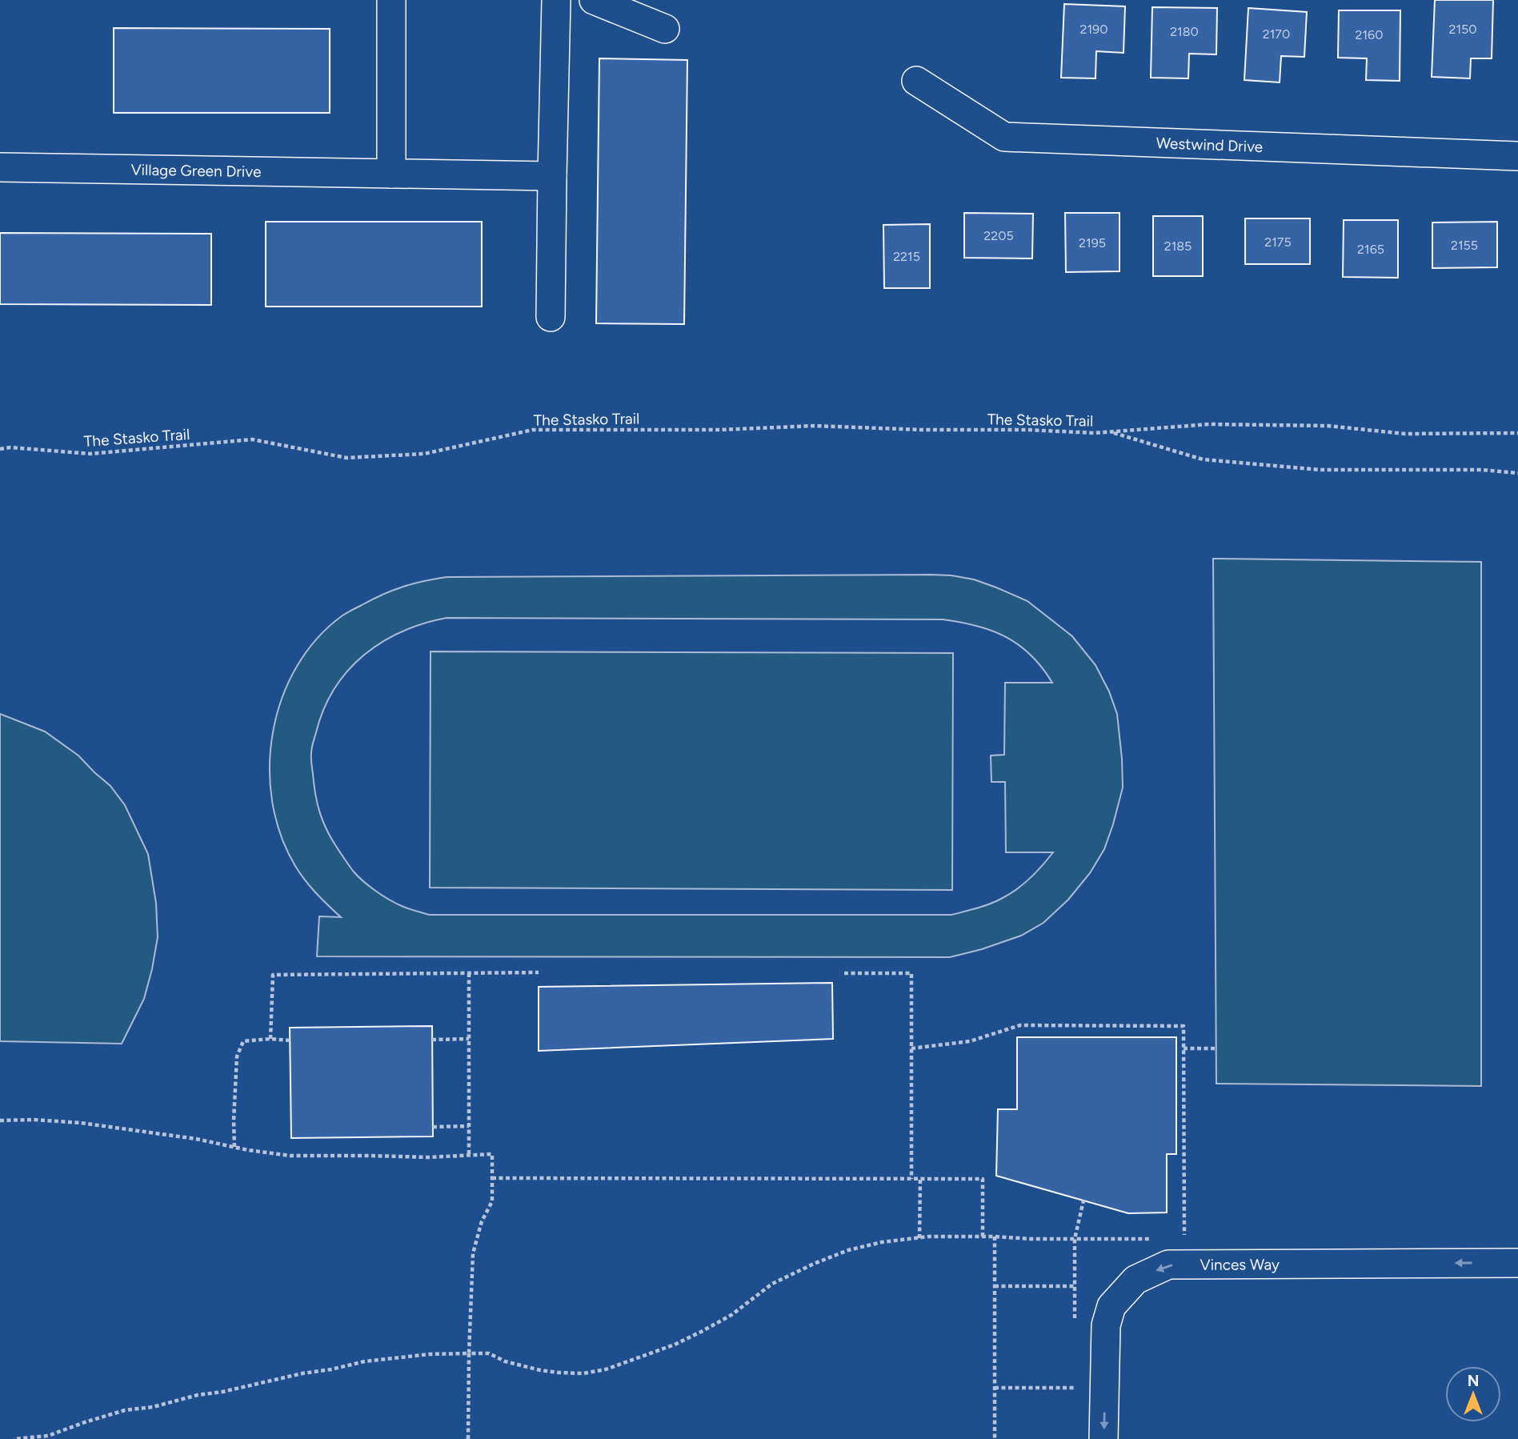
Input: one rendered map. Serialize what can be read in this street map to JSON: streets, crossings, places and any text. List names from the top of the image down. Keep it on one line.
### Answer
{"streets":{"street":["Westwind Drive","Village Green Drive","Vinces Way"],"path":["The Stasko Trail"]},"one_way":["Vinces Way"],"house_numbers":["2190","2150","2180","2170","2160","2205","2175","2195","2155","2185","2165","2215"],"north":"top"}
